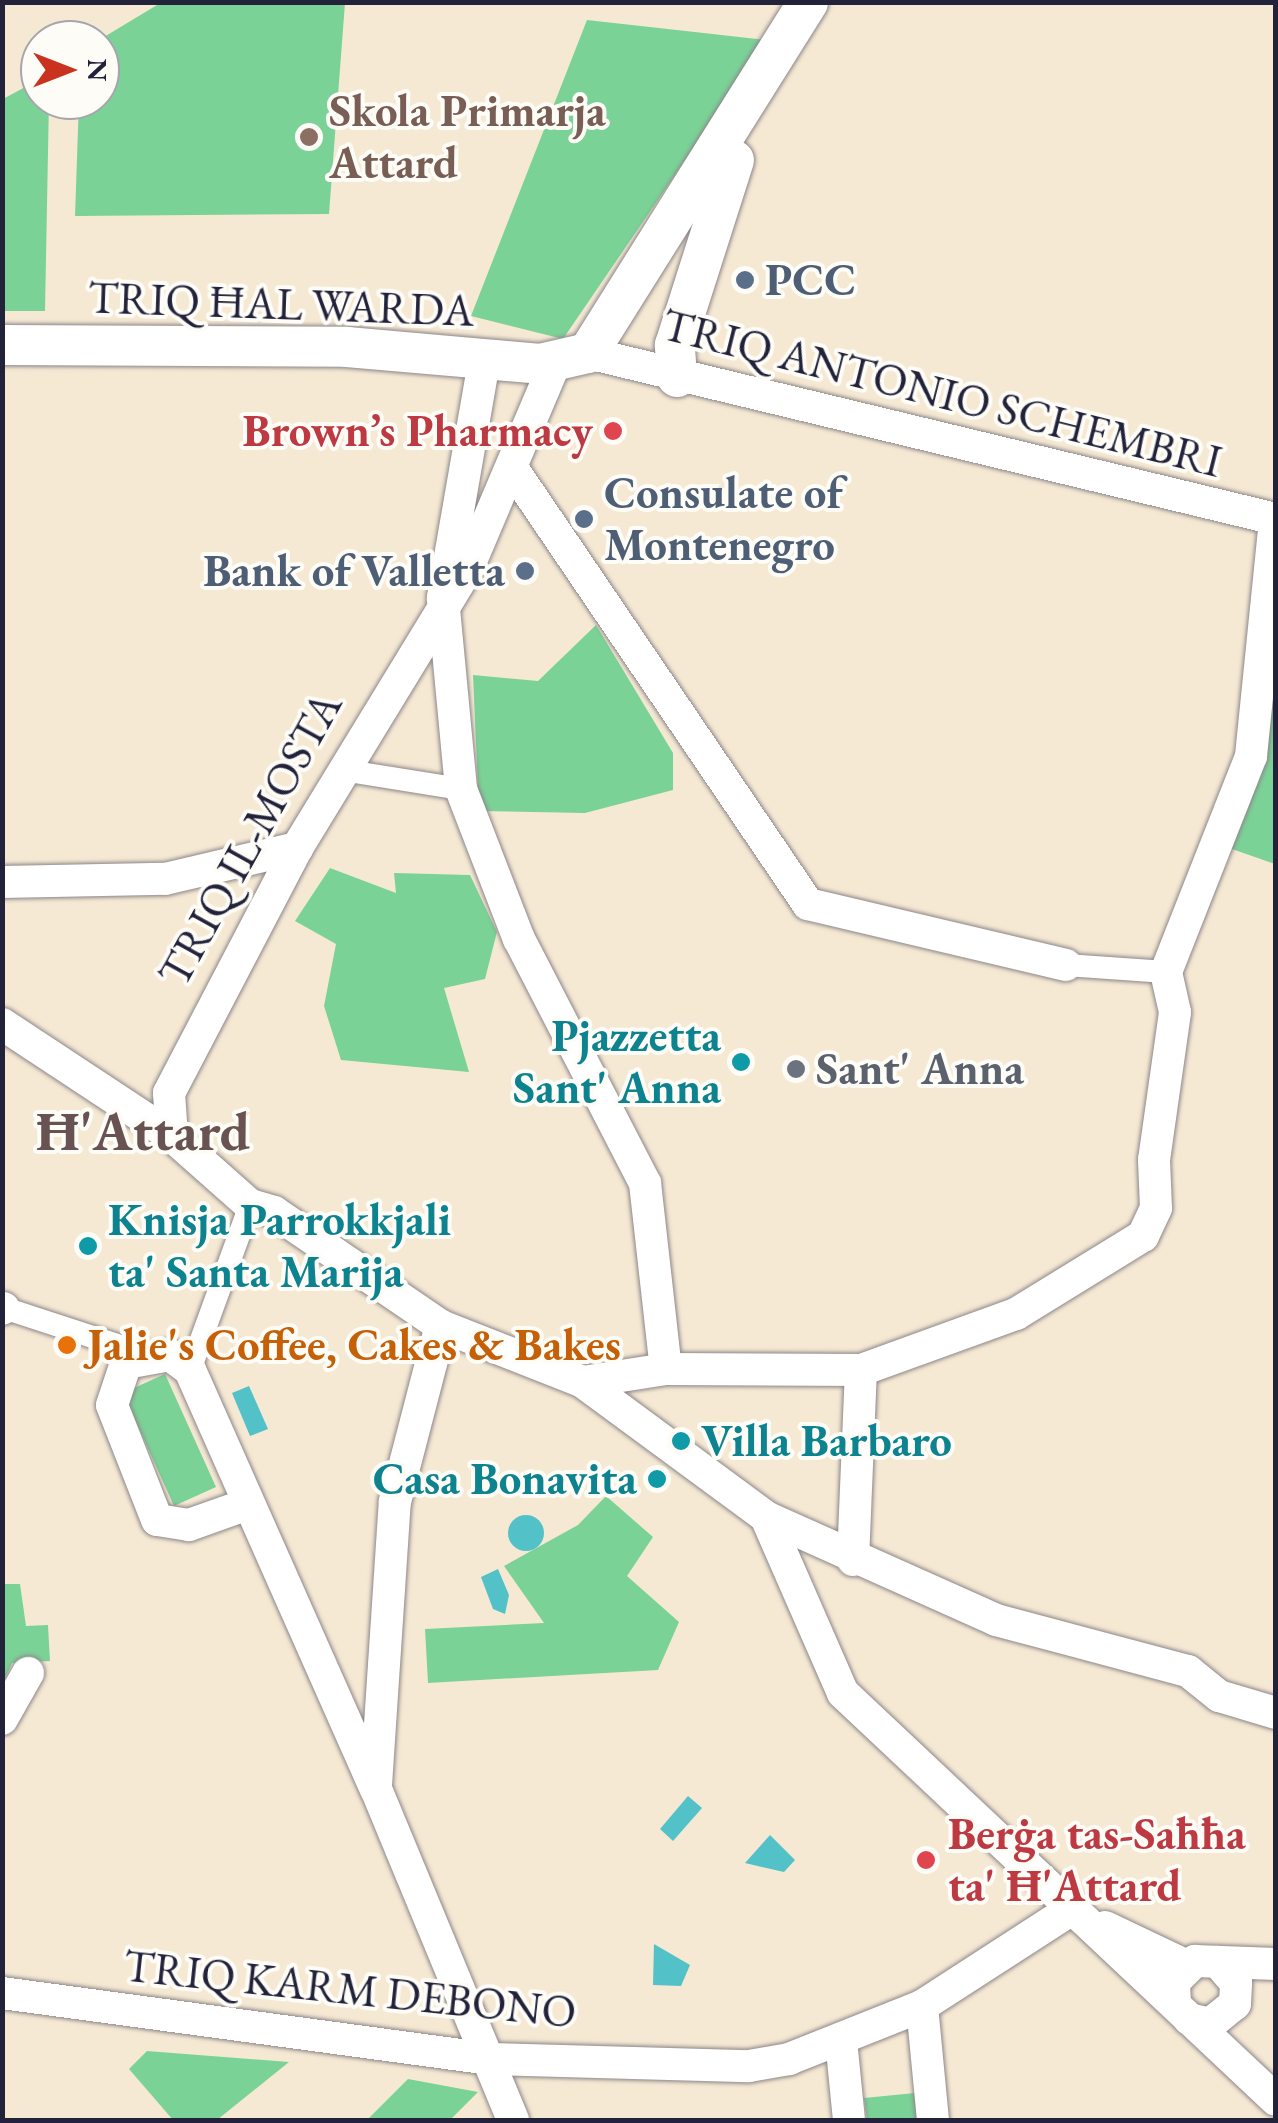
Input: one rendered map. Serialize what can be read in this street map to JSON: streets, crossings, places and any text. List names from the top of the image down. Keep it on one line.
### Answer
{"streets":{"street":["TRIQ ĦAL WARDA","TRIQ ANTONIO SCHEMBRI","TRIQ IL-MOSTA","TRIQ KARM DEBONO"]},"crossings":[["TRIQ ĦAL WARDA","TRIQ ANTONIO SCHEMBRI"],["TRIQ ĦAL WARDA","TRIQ IL-MOSTA"],["TRIQ ANTONIO SCHEMBRI","TRIQ IL-MOSTA"]],"districts":["Ħ'Attard"],"places":["Skola Primarja Attard","PCC","Brown’s Pharmacy","Consulate of Montenegro","Bank of Valletta","Pjazzetta Sant' Anna","Sant' Anna","Knisja Parrokkjali ta' Santa Marija","Jalie's Coffee, Cakes & Bakes","Villa Barbaro","Casa Bonavita","Berġa tas-Saħħa ta' Ħ'Attard"],"north":"right"}
